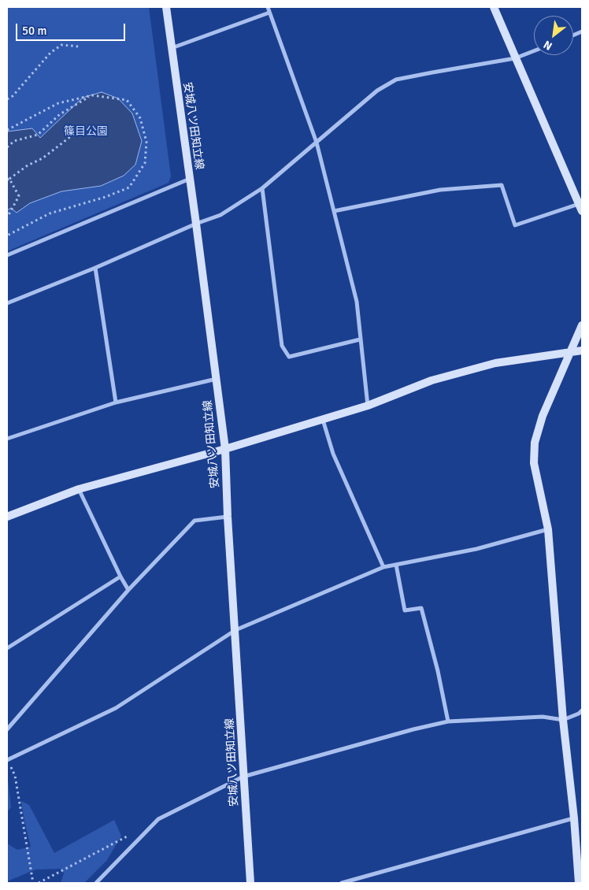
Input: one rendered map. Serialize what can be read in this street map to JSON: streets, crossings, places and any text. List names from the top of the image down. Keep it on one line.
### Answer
{"streets":{"street":["安城八ツ田知立線"]},"parks":["篠目公園"],"scale_bar":"50 m","north":"bottom left"}
